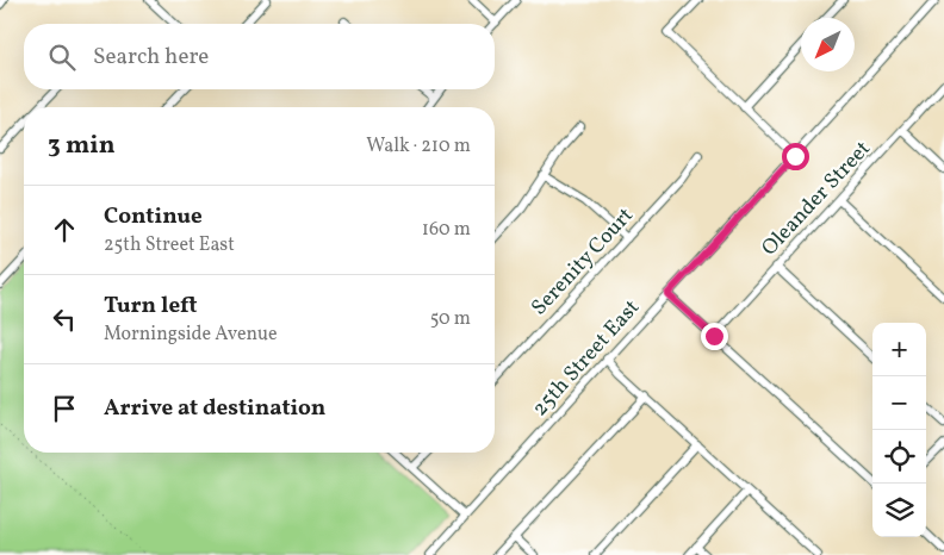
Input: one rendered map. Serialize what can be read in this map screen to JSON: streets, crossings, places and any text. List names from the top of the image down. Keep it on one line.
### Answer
{"streets":{"street":["Oleander Street","Serenity Court","25th Street East"]},"north":"bottom left","page":{"search":"Search here","heading":["3 min","Walk · 210 m"],"list":[["Continue","25th Street East","160 m"],["Turn left","Morningside Avenue","50 m"],"Arrive at destination"],"map_buttons":["+","−"]}}
